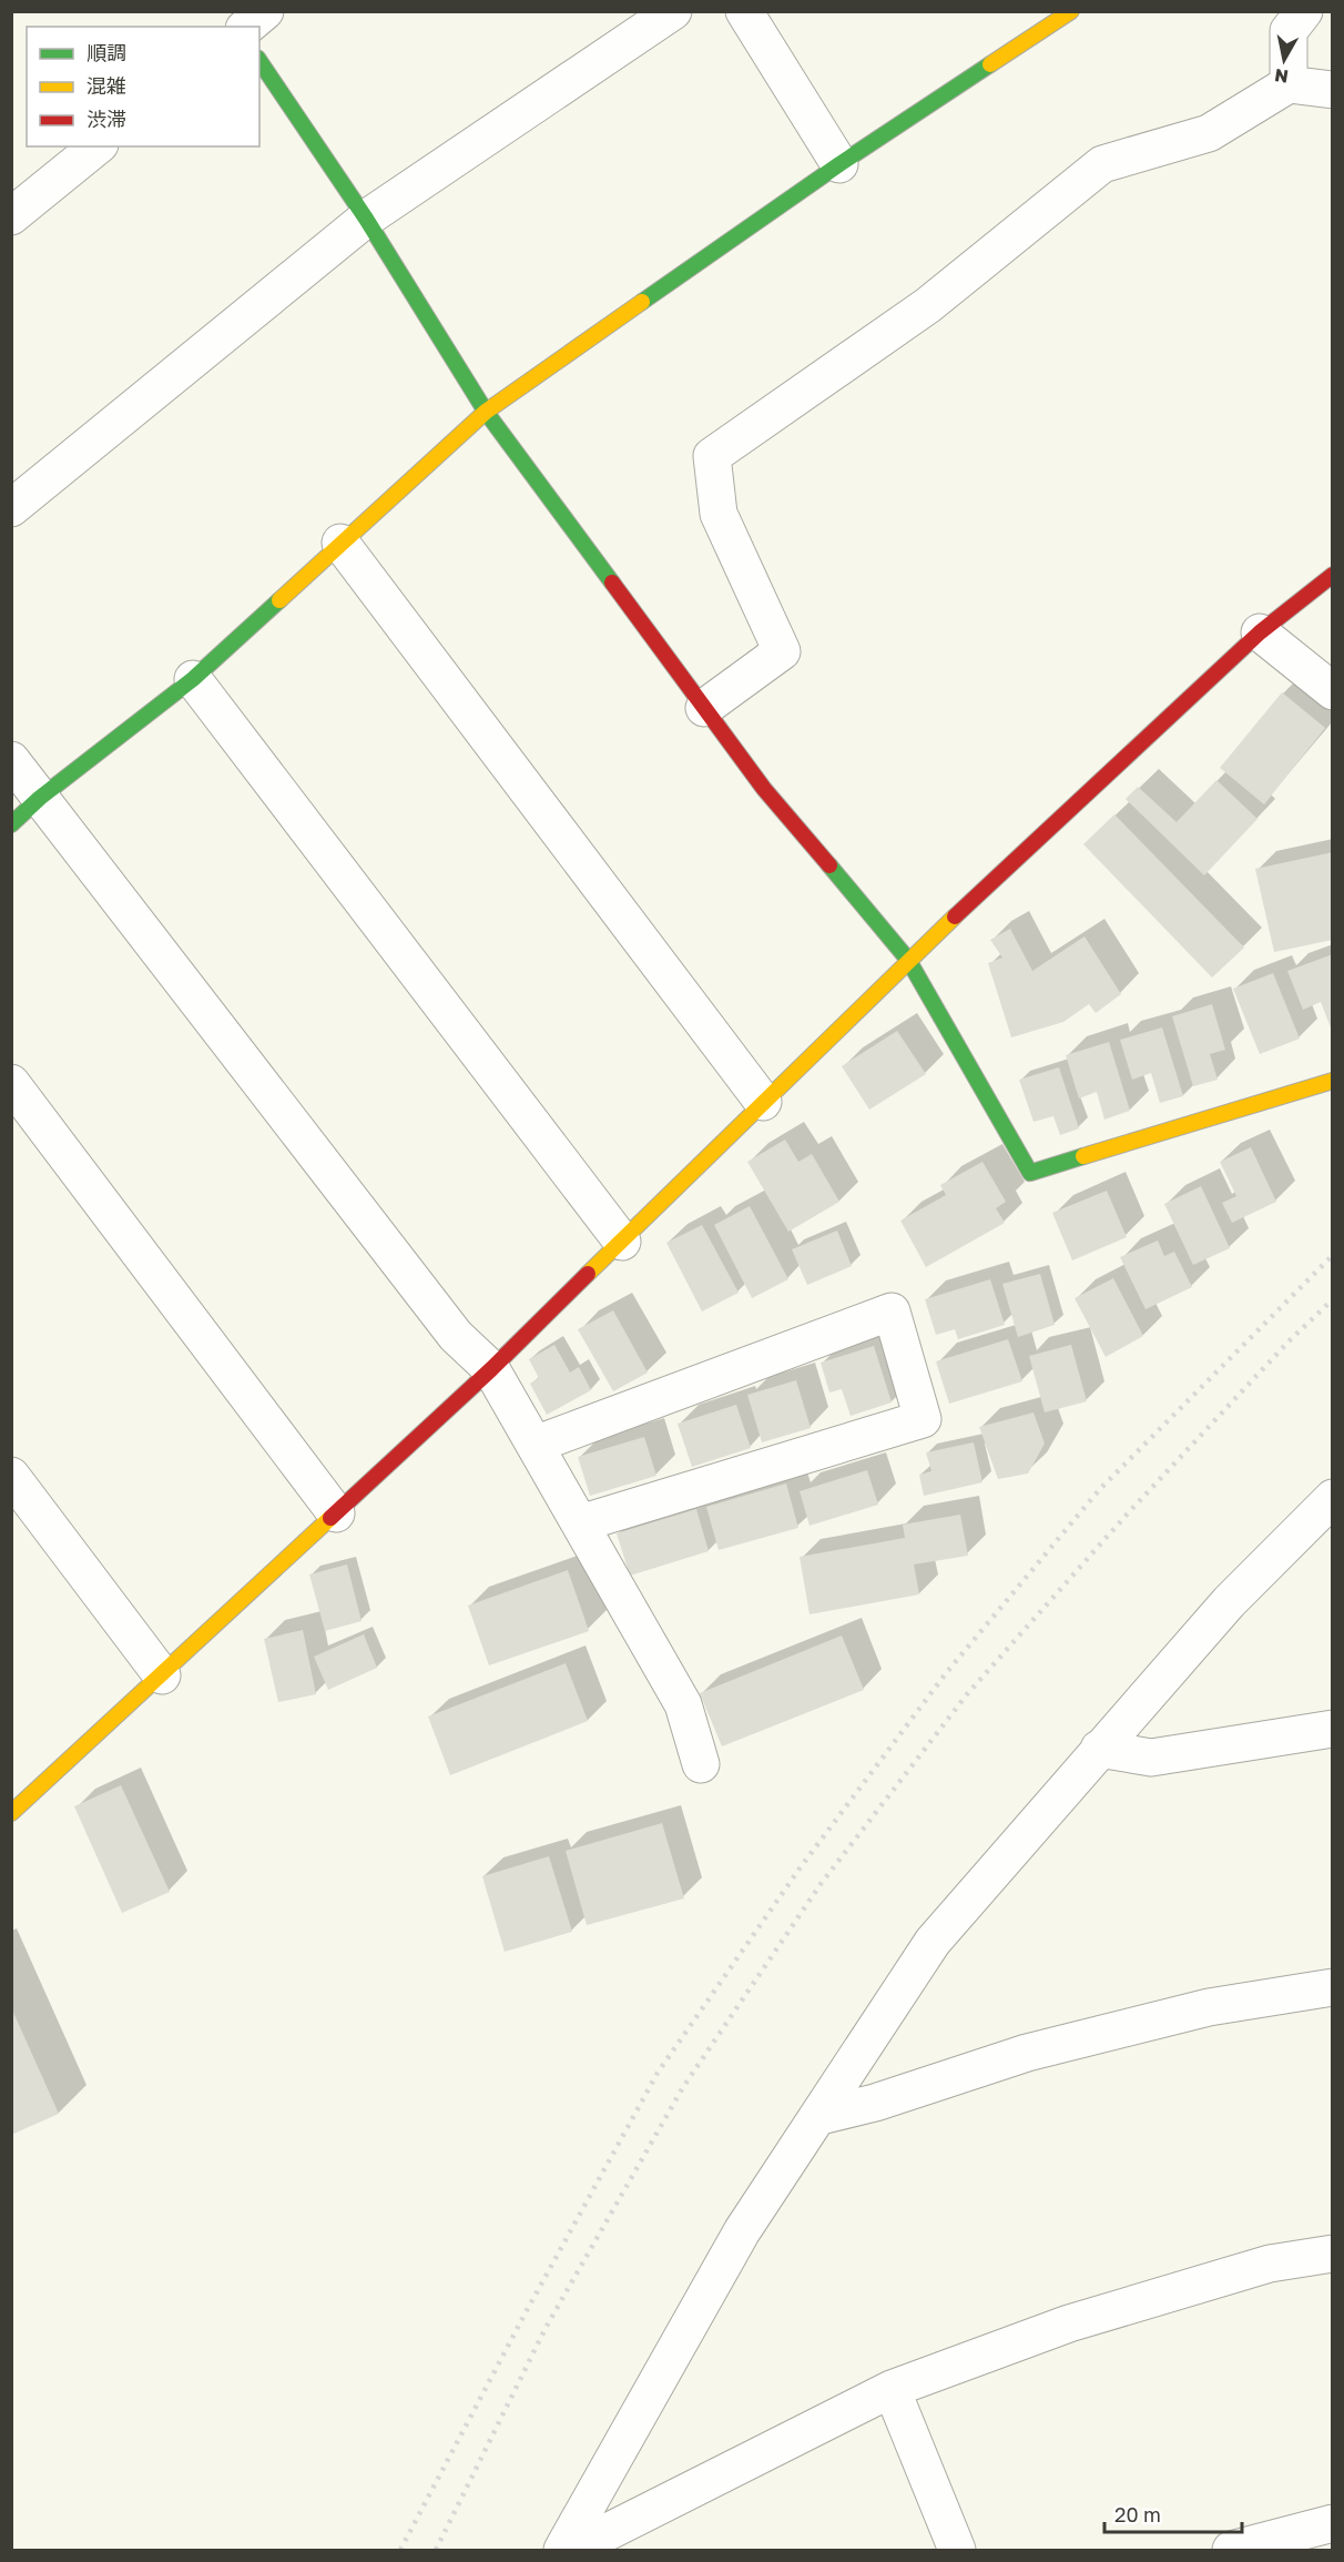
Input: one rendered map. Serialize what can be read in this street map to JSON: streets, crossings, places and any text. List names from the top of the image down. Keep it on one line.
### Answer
{"legend":["順調","混雑","渋滞"],"scale_bar":"20 m","north":"bottom"}
